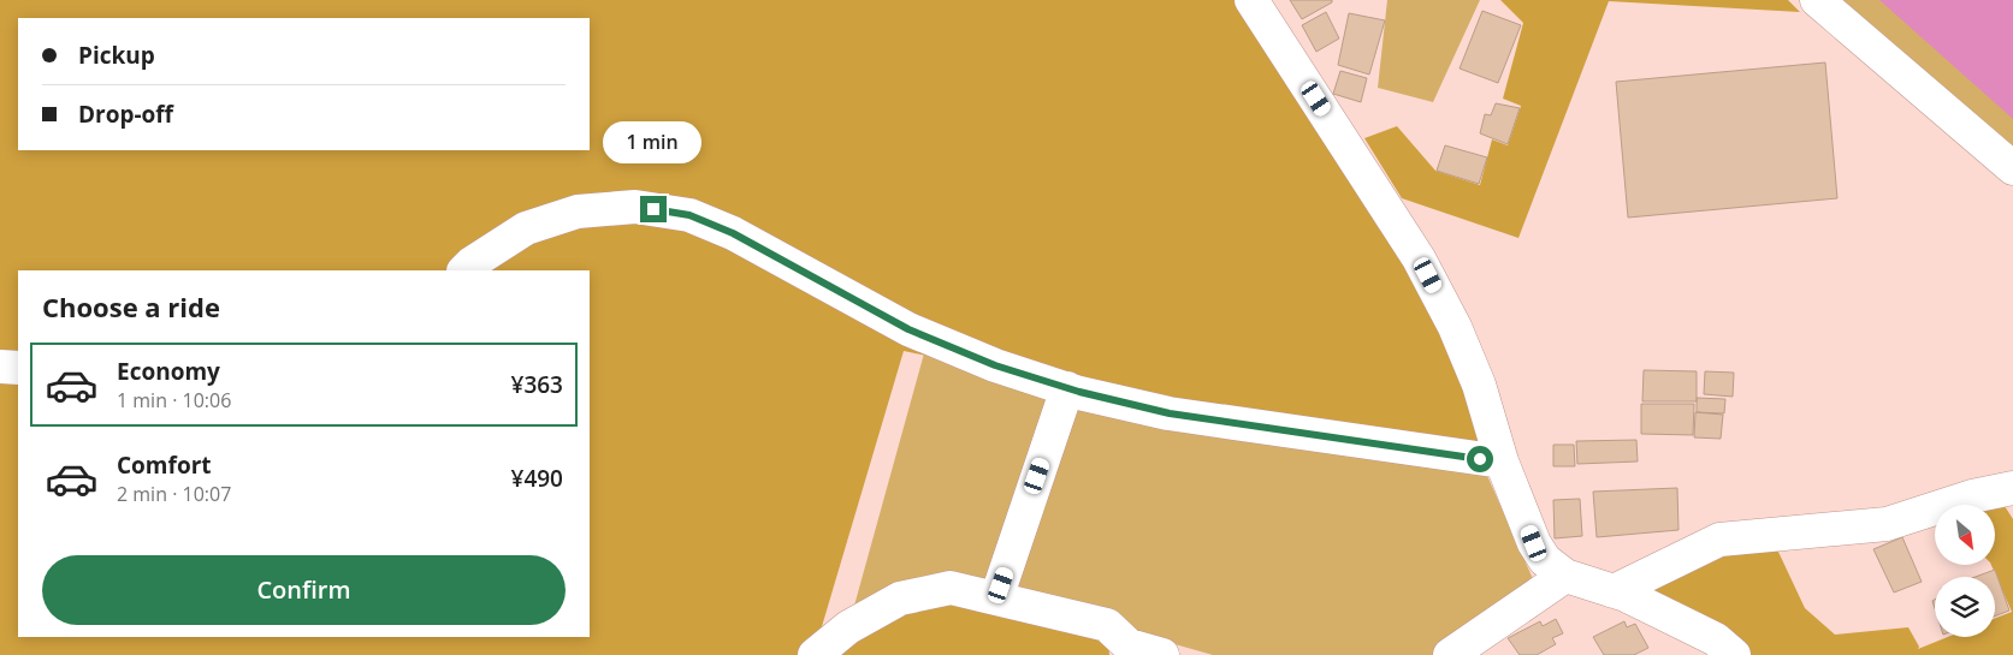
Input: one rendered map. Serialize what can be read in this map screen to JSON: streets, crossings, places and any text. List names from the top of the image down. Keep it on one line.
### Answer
{"north":"bottom right","page":{"banner":["Pickup","Drop-off"],"bubble":"1 min","heading":"Choose a ride","list":[{"name":"Economy","note":"1 min · 10:06","value":"¥363"},{"name":"Comfort","note":"2 min · 10:07","value":"¥490"}],"buttons":"Confirm"}}
